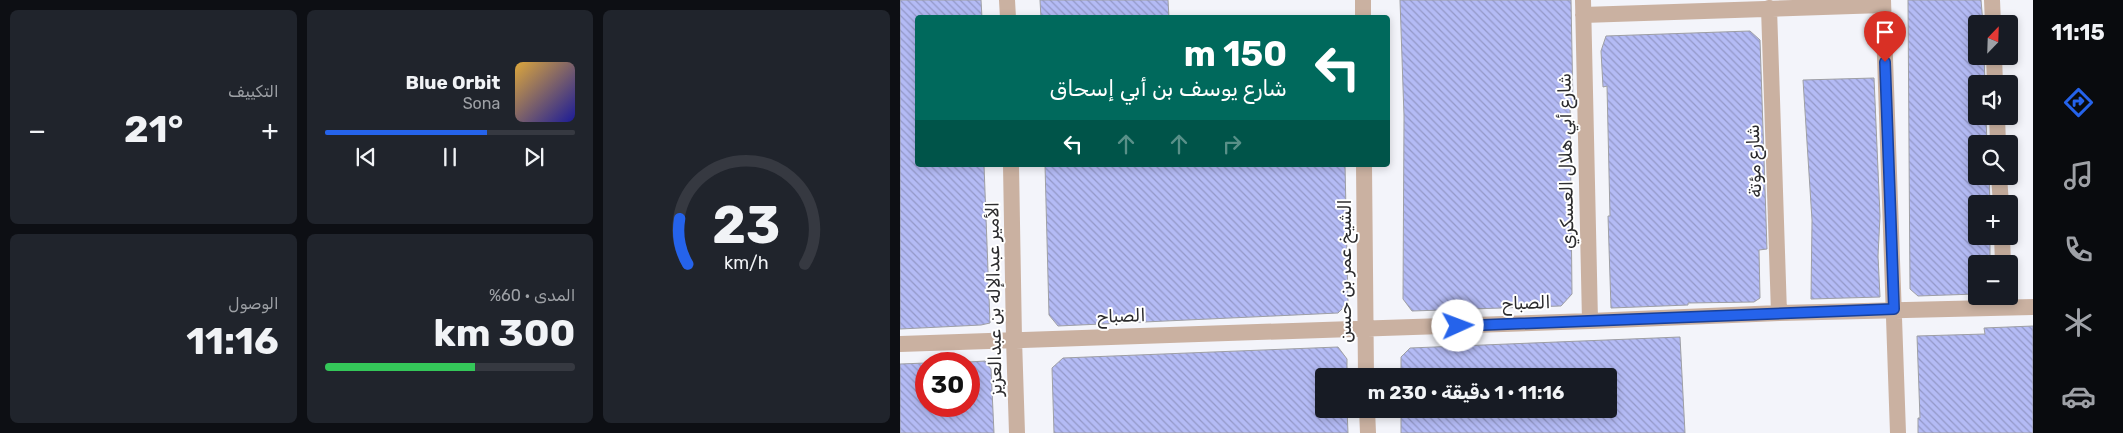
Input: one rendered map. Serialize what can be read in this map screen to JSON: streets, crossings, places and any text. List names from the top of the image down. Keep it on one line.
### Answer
{"streets":{"street":["شارع أبي هلال العسكري","شارع مؤتة","الشيخ عمر بن حسن","الأمير عبدالإله بن عبدالعزيز","الصباح"]},"crossings":[["شارع أبي هلال العسكري","الصباح"],["شارع مؤتة","الصباح"],["الشيخ عمر بن حسن","الصباح"],["الأمير عبدالإله بن عبدالعزيز","الصباح"]],"north":"top right","page":{"tabs":"11:15","tile":["التكييف",["المدى · 60%","300 km"],["الوصول","11:16"]],"map_buttons":["+","−"],"turn":["150 m","شارع يوسف بن أبي إسحاق"],"song":["Blue Orbit","Sona"],"heat":["−","21°","+"],"limit":"30","trip":"11:16 · 1 دقيقة · 230 m","gauge":["23","km/h"]}}
